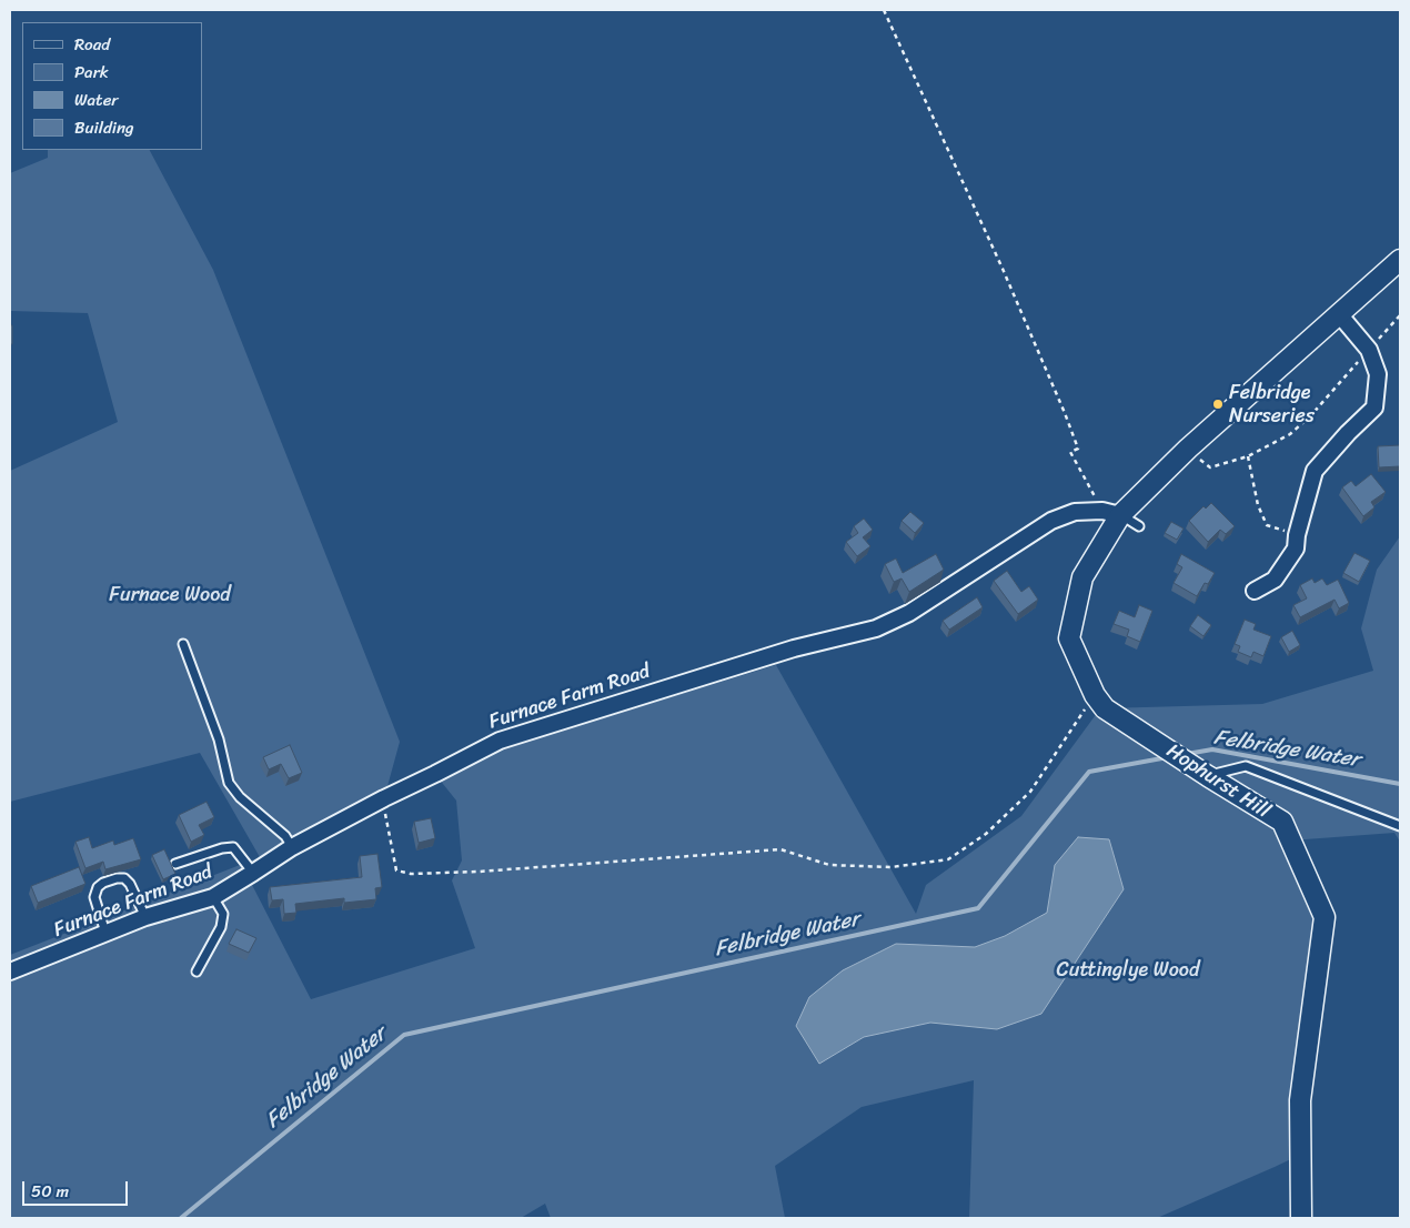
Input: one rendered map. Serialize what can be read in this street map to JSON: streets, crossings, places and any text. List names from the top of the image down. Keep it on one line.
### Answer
{"streets":{"street":["Furnace Farm Road","Hophurst Hill"]},"crossings":[["Furnace Farm Road","Hophurst Hill"]],"water":["Felbridge Water"],"parks":["Furnace Wood","Cuttinglye Wood"],"places":["Felbridge Nurseries"],"legend":["Road","Park","Water","Building"],"scale_bar":"50 m"}
